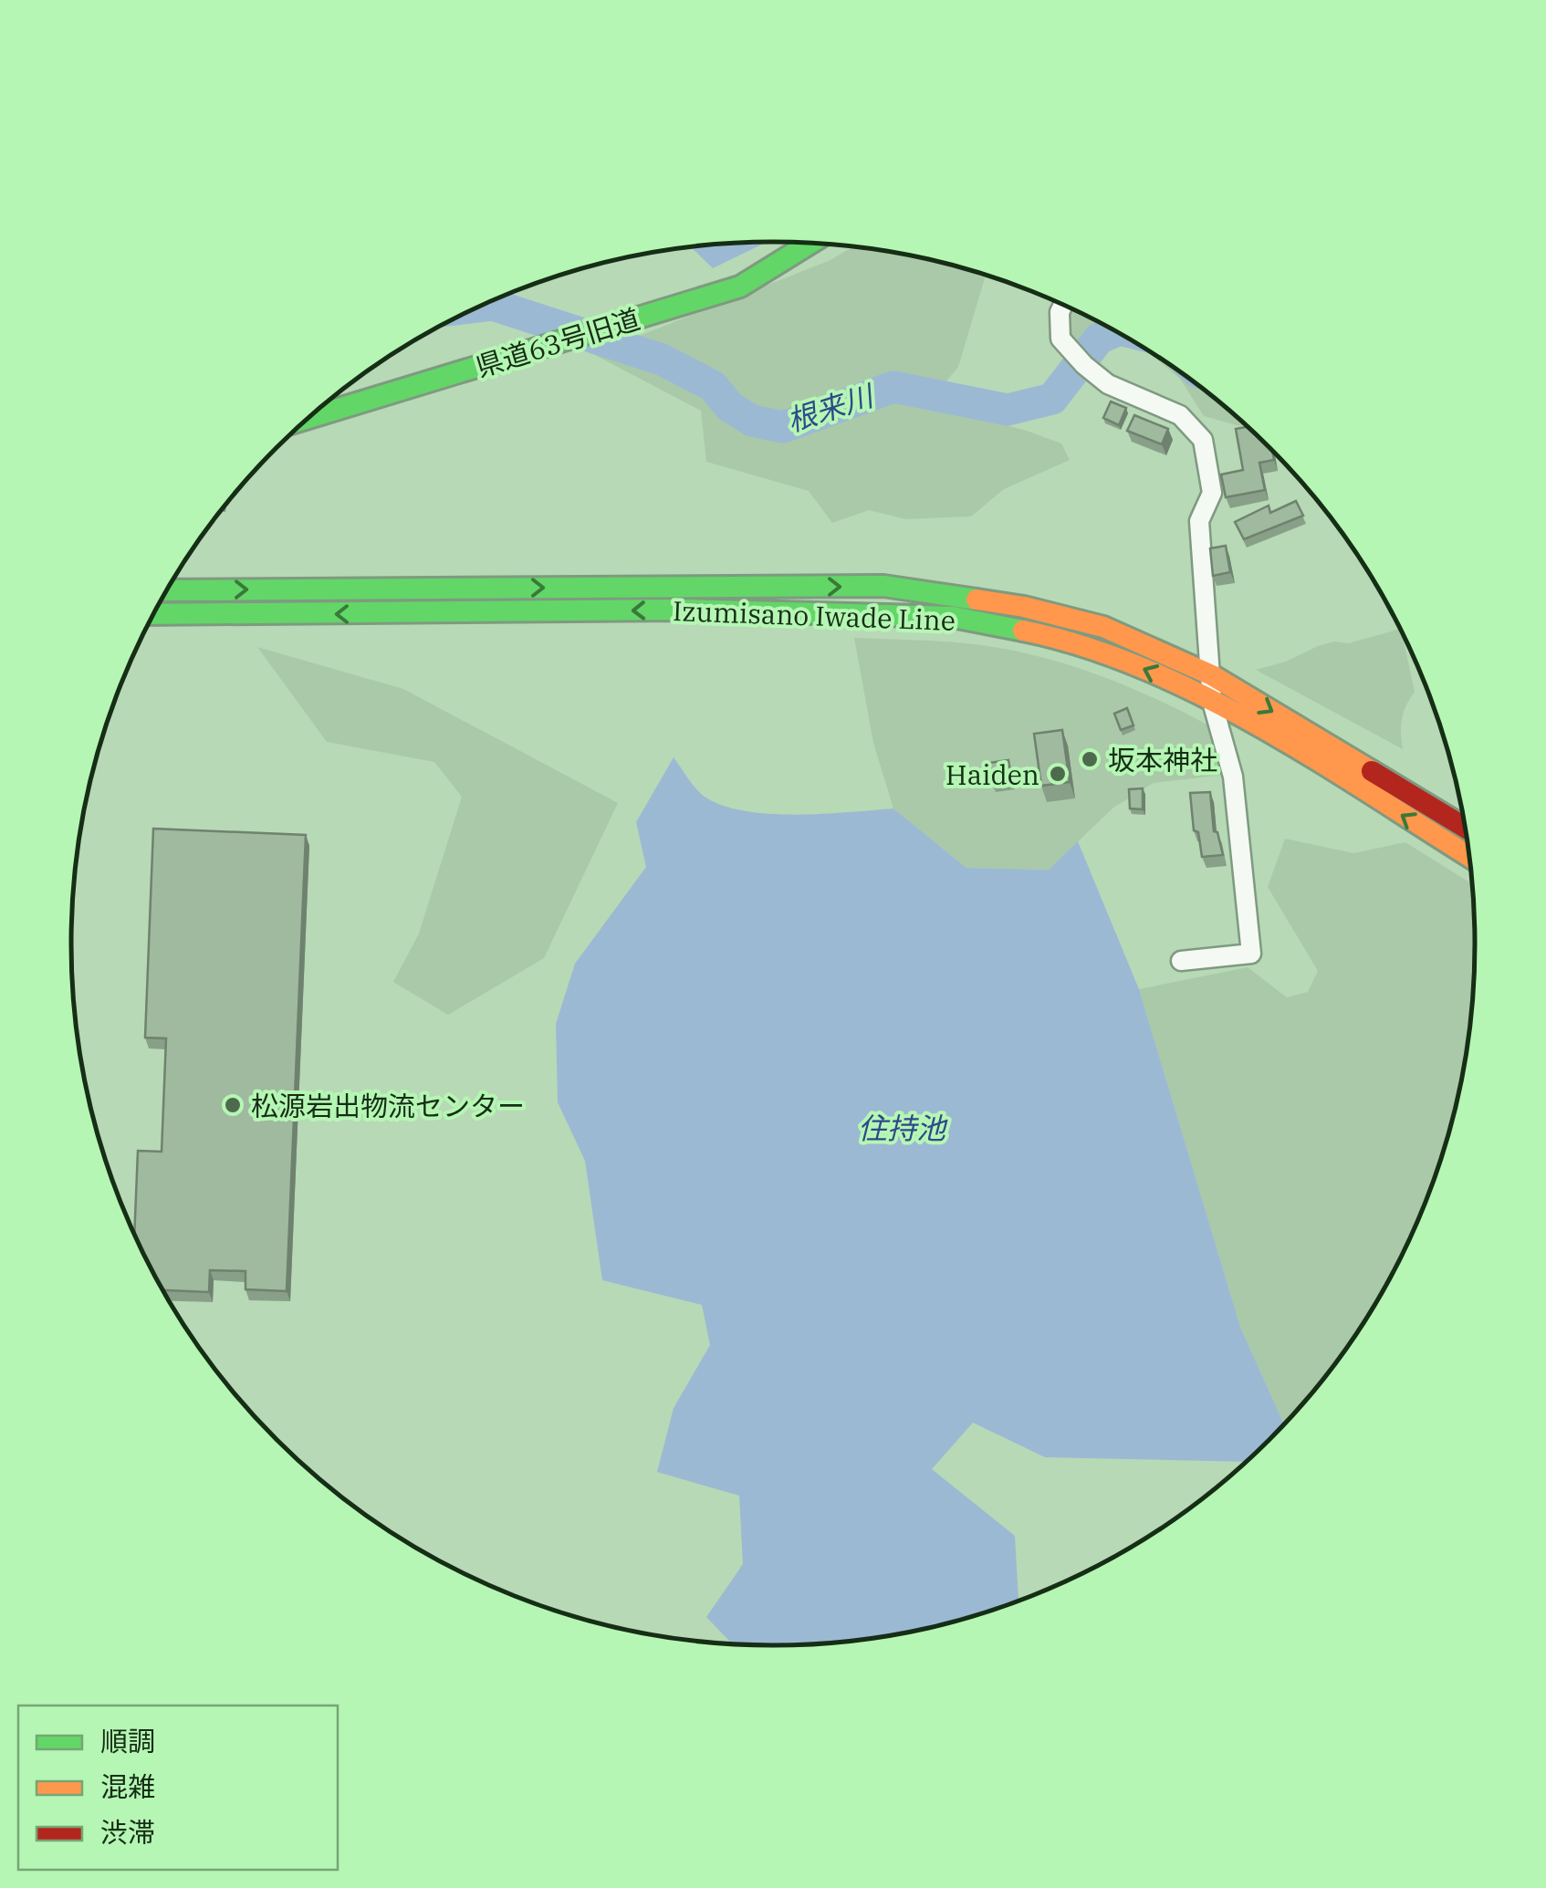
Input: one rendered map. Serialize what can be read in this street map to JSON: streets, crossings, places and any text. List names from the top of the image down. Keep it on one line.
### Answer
{"streets":{"main road":["県道63号旧道","Izumisano Iwade Line"]},"water":["根来川","住持池"],"places":["坂本神社","Haiden","松源岩出物流センター"],"legend":["順調","混雑","渋滞"]}
